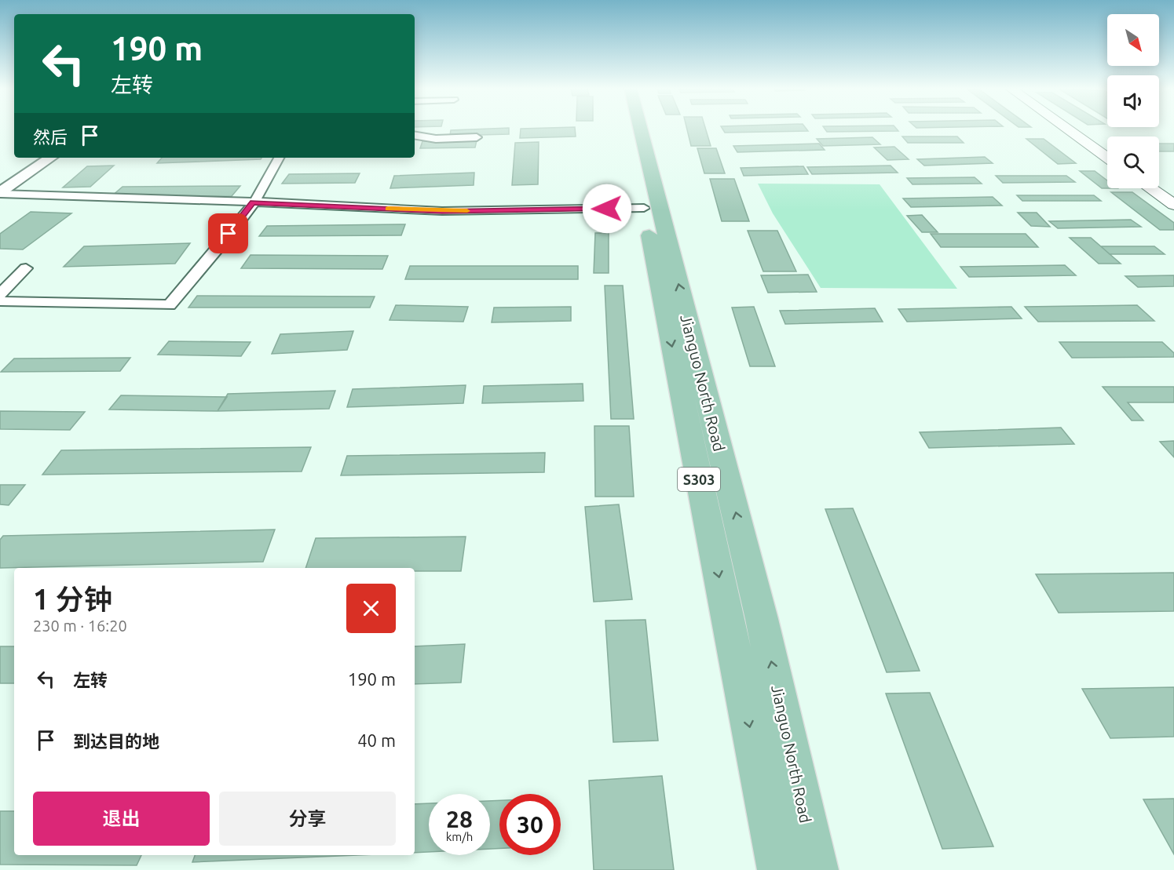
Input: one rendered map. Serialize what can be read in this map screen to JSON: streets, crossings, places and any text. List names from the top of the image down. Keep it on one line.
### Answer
{"streets":{"main road":["Jianguo North Road","S303"]},"north":"bottom right","page":{"turn":["190 m","左转"],"then":"然后","heading":["1 分钟","230 m · 16:20"],"list":[{"name":"左转","value":"190 m"},{"name":"到达目的地","value":"40 m"}],"buttons":["退出","分享"],"speed":"28 km/h","limit":"30"}}
